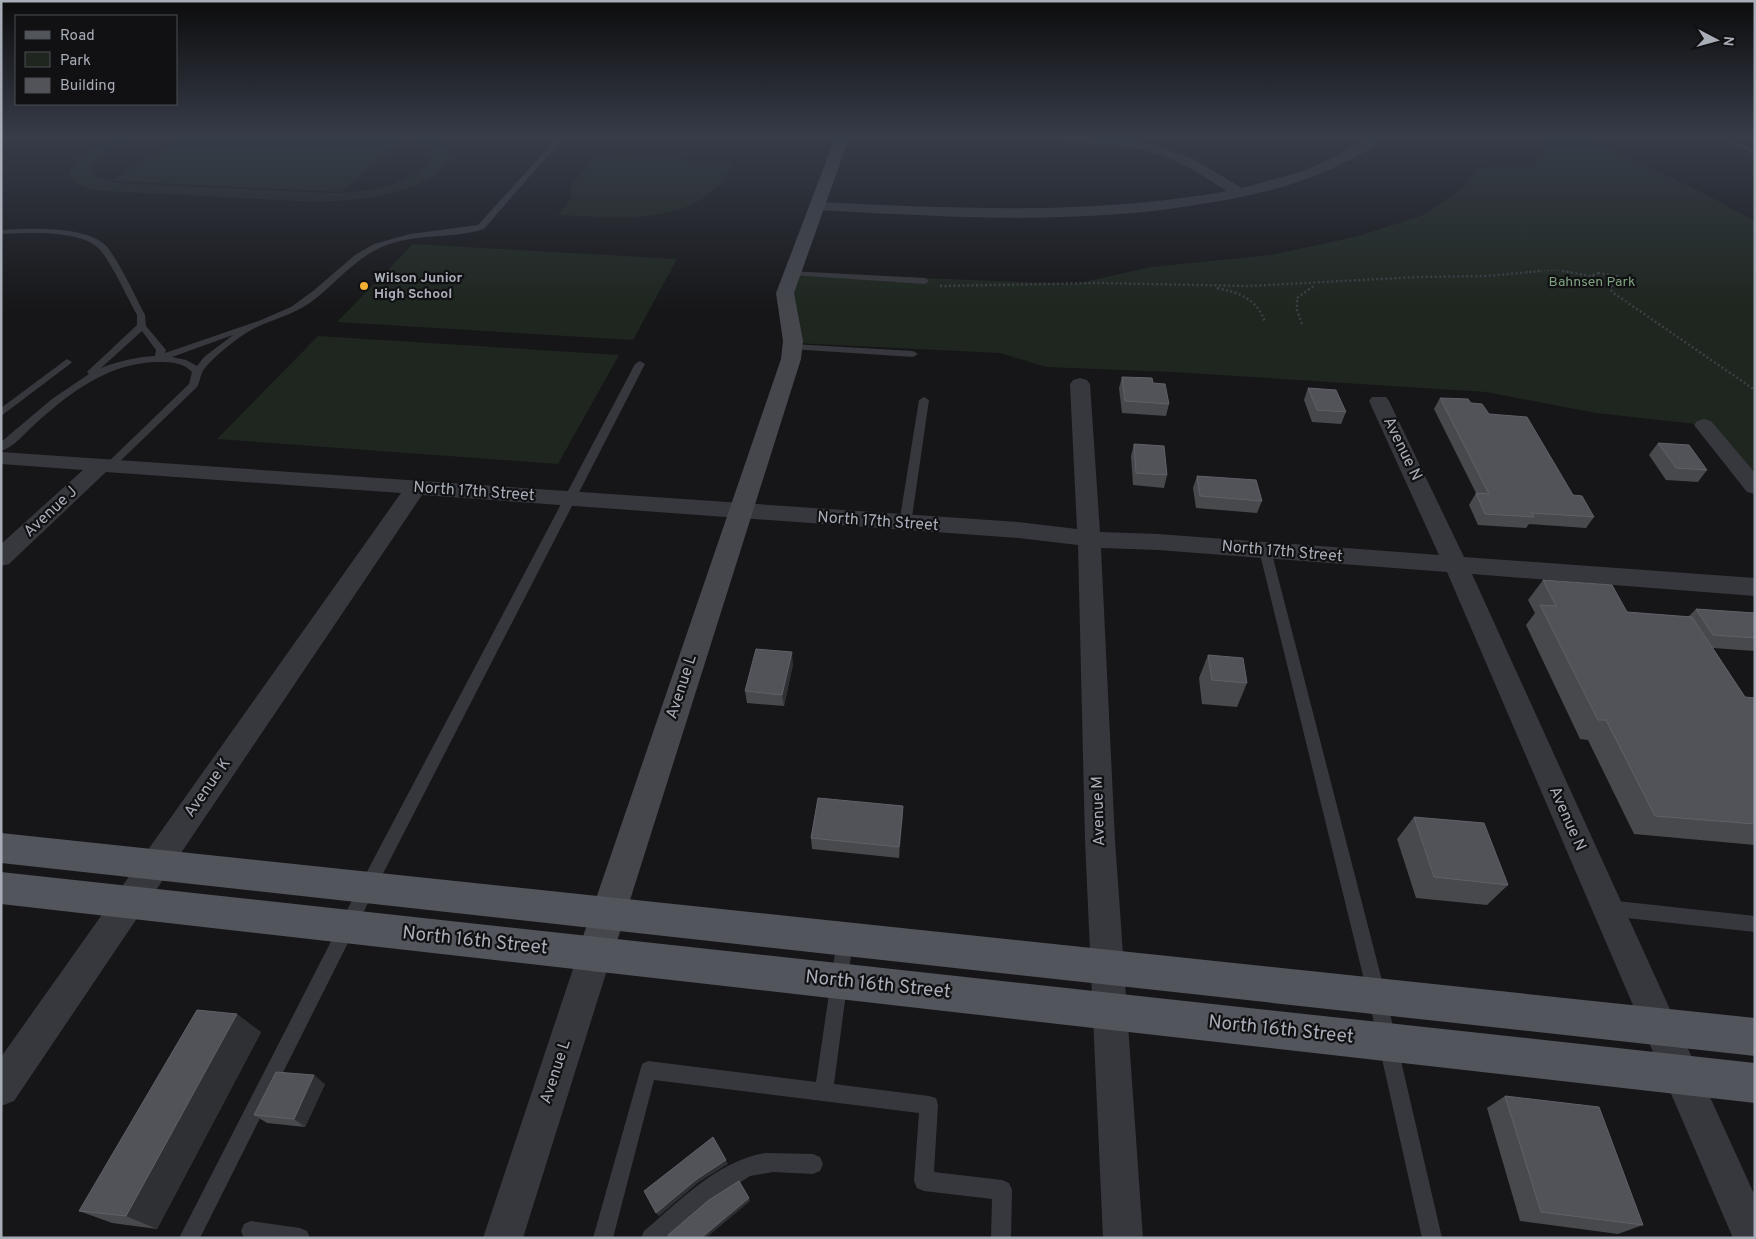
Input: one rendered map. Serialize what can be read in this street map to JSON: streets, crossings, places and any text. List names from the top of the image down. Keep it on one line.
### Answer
{"streets":{"main road":["North 16th Street"],"street":["Avenue N","North 17th Street","Avenue J","Avenue L","Avenue K","Avenue M"]},"crossings":[["Avenue N","North 17th Street"],["Avenue N","North 16th Street"],["North 17th Street","Avenue J"],["North 17th Street","Avenue L"],["North 17th Street","Avenue K"],["North 17th Street","Avenue M"],["Avenue L","North 16th Street"],["Avenue K","North 16th Street"],["Avenue M","North 16th Street"]],"parks":["Bahnsen Park"],"places":["Wilson Junior High School"],"legend":["Road","Park","Building"],"north":"right"}
